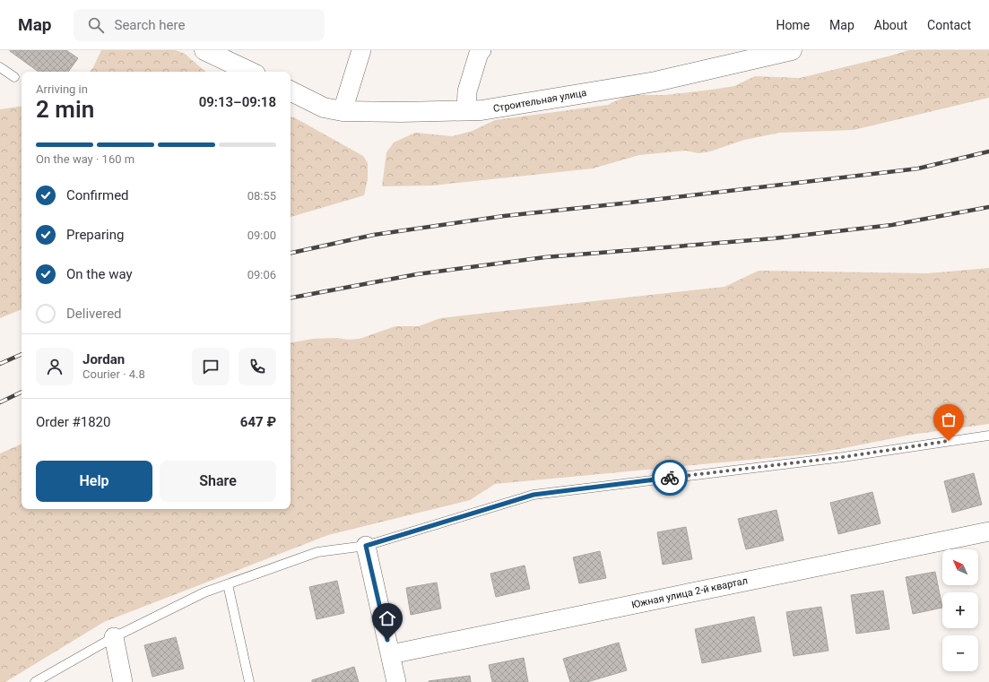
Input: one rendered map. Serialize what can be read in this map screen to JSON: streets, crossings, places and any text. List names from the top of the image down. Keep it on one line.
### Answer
{"streets":{"street":["Строительная улица","Южная улица 2-й квартал"]},"north":"top left","page":{"header":"Map","search":"Search here","nav":["Home","Map","About","Contact"],"heading":["2 min","Arriving in","09:13–09:18"],"panel":["Jordan","Courier · 4.8","Order #1820","647 ₽"],"bar":"On the way · 160 m","list":[["Confirmed","08:55"],["Preparing","09:00"],["On the way","09:06"],"Delivered"],"buttons":["Help","Share"],"map_buttons":["+","−"]}}
